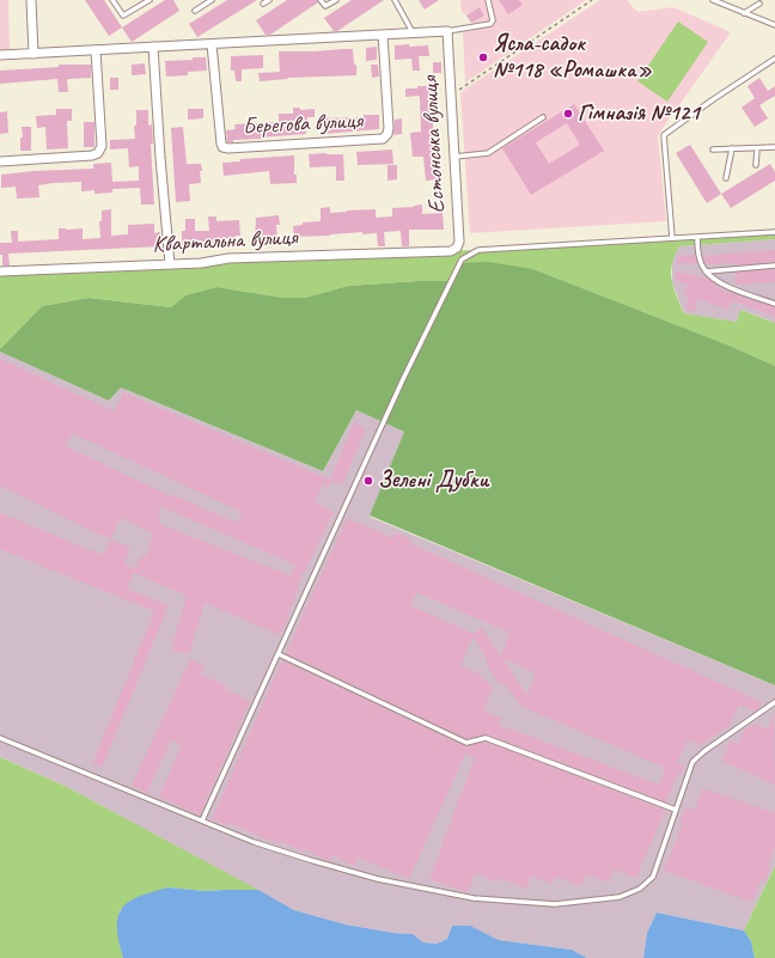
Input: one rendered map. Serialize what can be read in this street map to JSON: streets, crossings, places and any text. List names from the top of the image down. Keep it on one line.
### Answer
{"streets":{"street":["Берегова вулиця","Естонська вулиця","Квартальна вулиця"]},"crossings":[["Естонська вулиця","Квартальна вулиця"]],"places":["Ясла-садок №118 «Ромашка»","Гімназія №121","Зелені Дубки"]}
